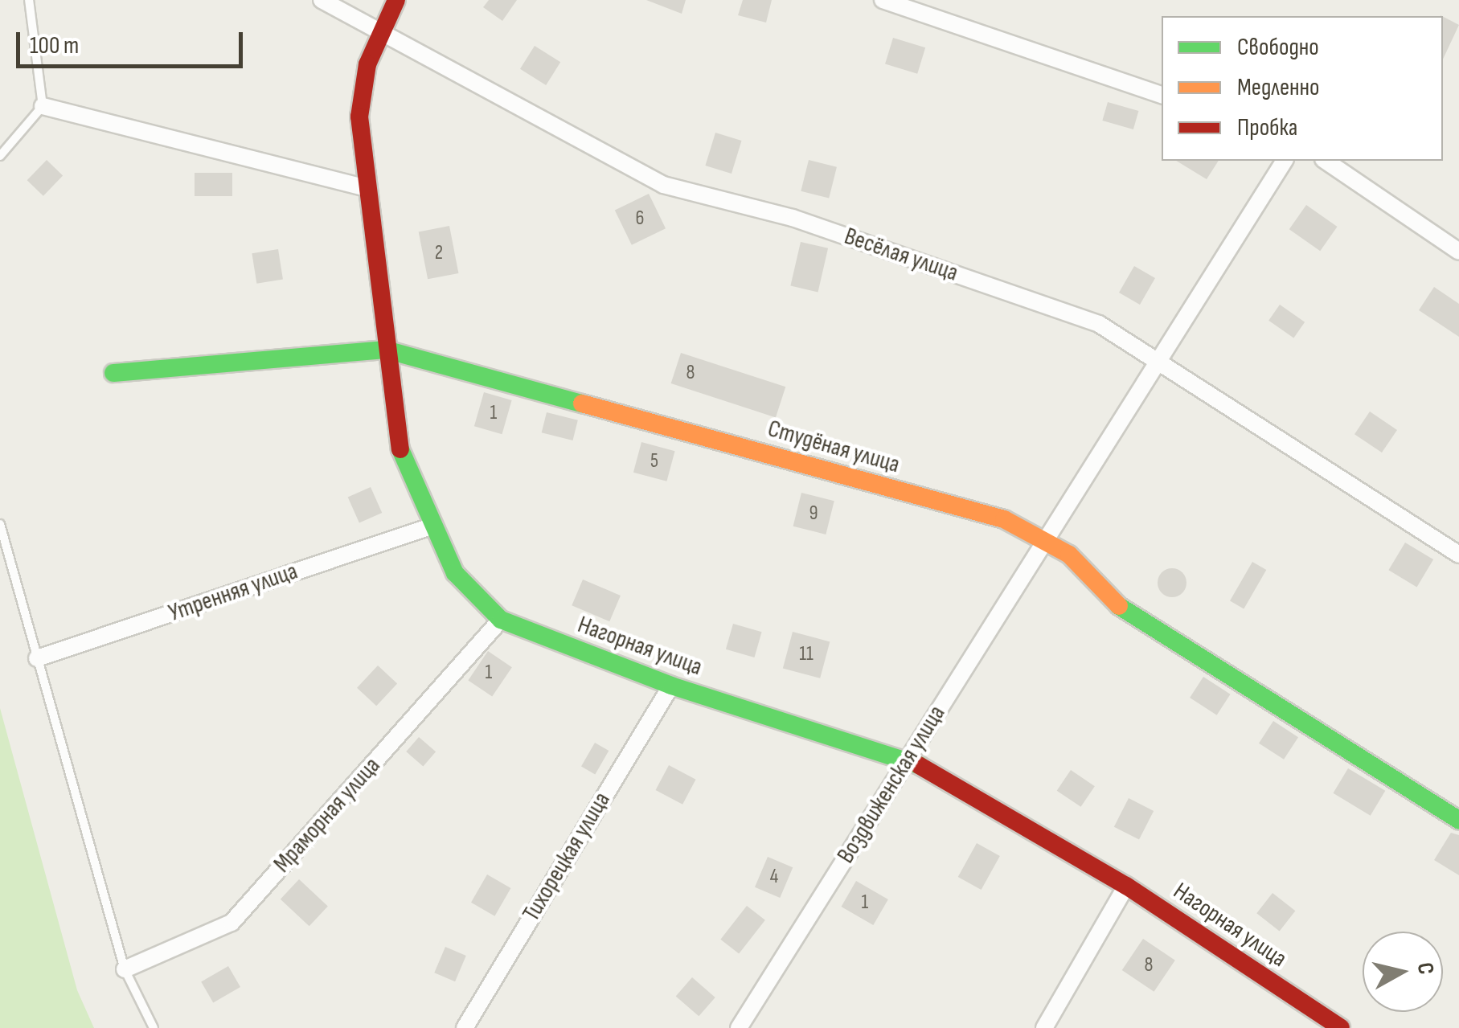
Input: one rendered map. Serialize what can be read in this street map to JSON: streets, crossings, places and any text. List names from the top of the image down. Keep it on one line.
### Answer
{"streets":{"street":["Весёлая улица","Студёная улица","Утренняя улица","Нагорная улица","Воздвиженская улица","Мраморная улица","Тихорецкая улица"]},"crossings":[["Весёлая улица","Нагорная улица"],["Весёлая улица","Воздвиженская улица"],["Студёная улица","Нагорная улица"],["Студёная улица","Воздвиженская улица"],["Утренняя улица","Нагорная улица"],["Нагорная улица","Воздвиженская улица"],["Нагорная улица","Мраморная улица"],["Нагорная улица","Тихорецкая улица"]],"house_numbers":["6","2","8","1","5","9","11","1","4","1","8"],"legend":["Свободно","Медленно","Пробка"],"scale_bar":"100 m","north":"right"}
